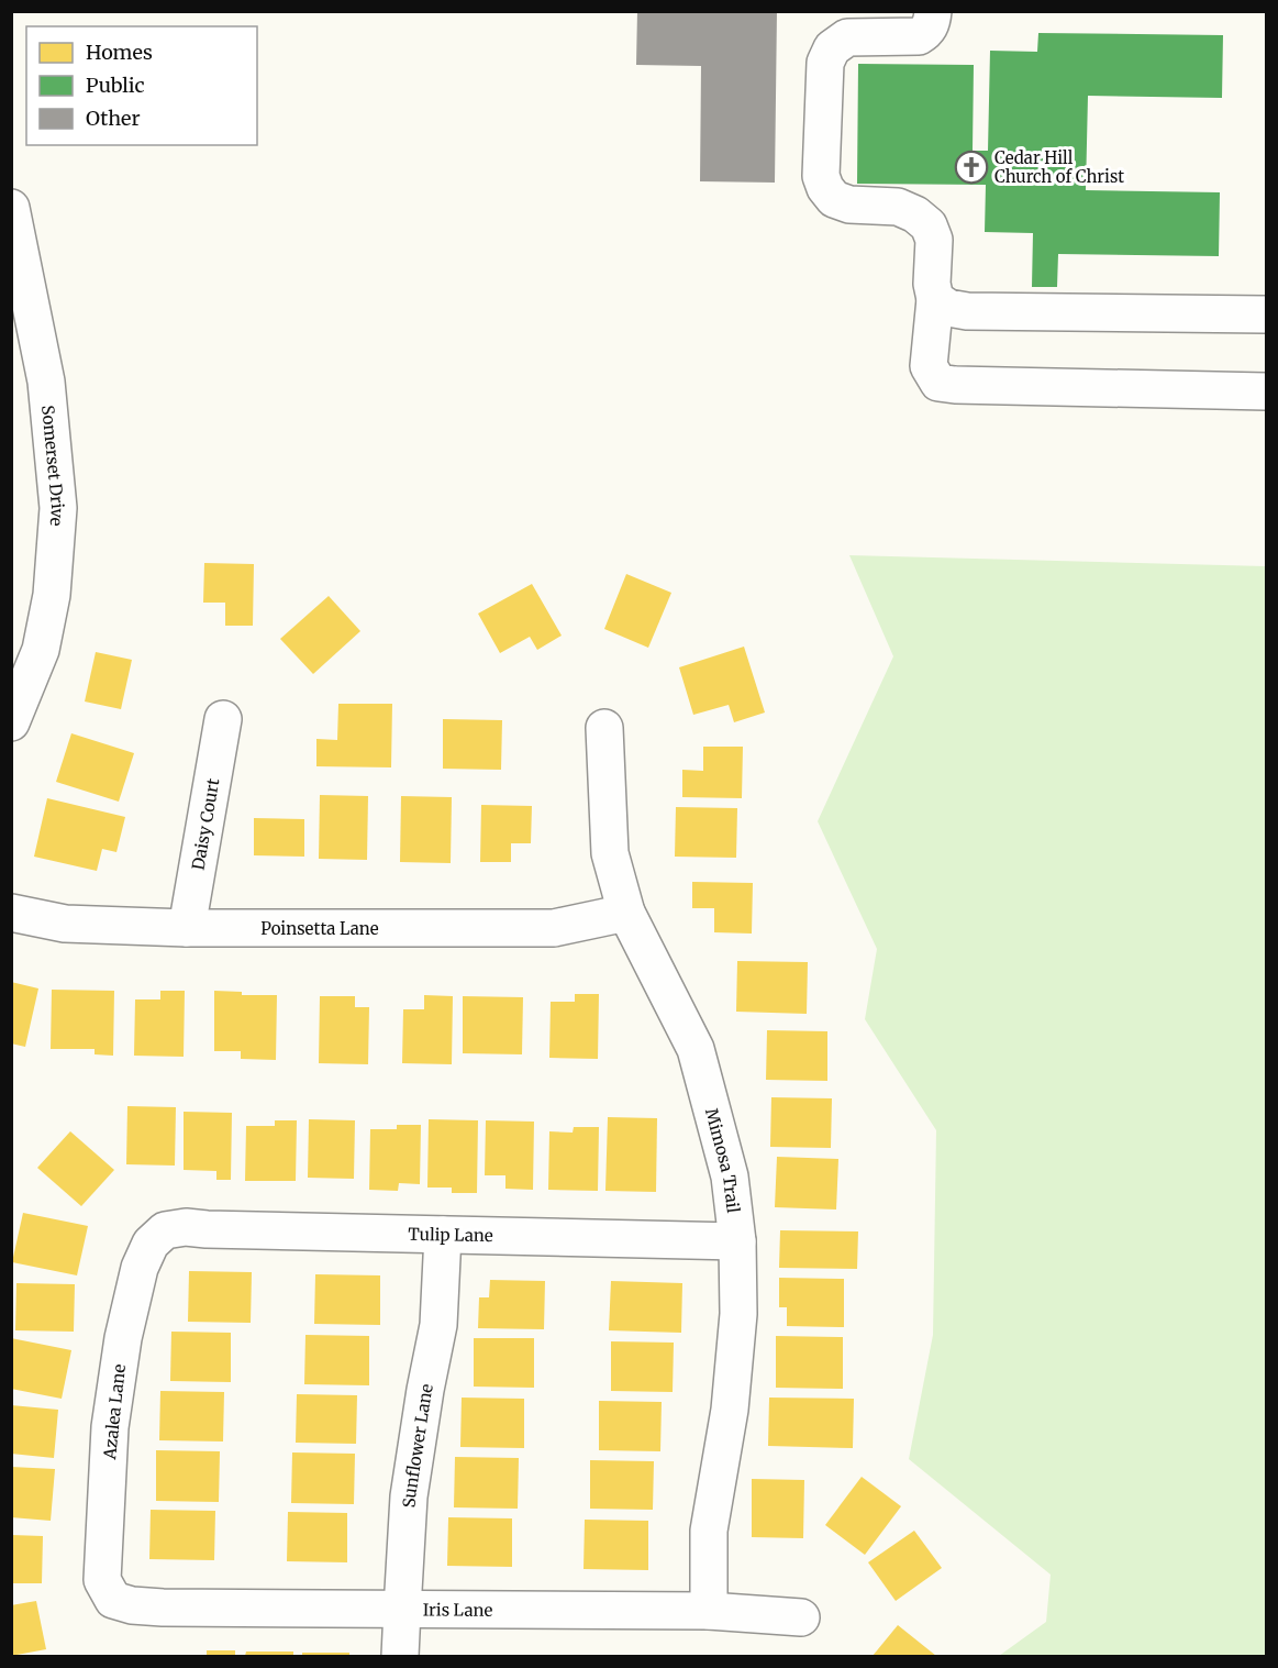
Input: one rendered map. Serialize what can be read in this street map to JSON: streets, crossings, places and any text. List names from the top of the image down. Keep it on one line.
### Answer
{"streets":{"street":["Somerset Drive","Daisy Court","Poinsetta Lane","Mimosa Trail","Tulip Lane","Azalea Lane","Sunflower Lane","Iris Lane"]},"crossings":[["Daisy Court","Poinsetta Lane"],["Poinsetta Lane","Mimosa Trail"],["Mimosa Trail","Tulip Lane"],["Mimosa Trail","Iris Lane"],["Tulip Lane","Azalea Lane"],["Tulip Lane","Sunflower Lane"],["Azalea Lane","Iris Lane"],["Sunflower Lane","Iris Lane"]],"places":{"church":["Cedar Hill Church of Christ"]},"legend":["Homes","Public","Other"]}
